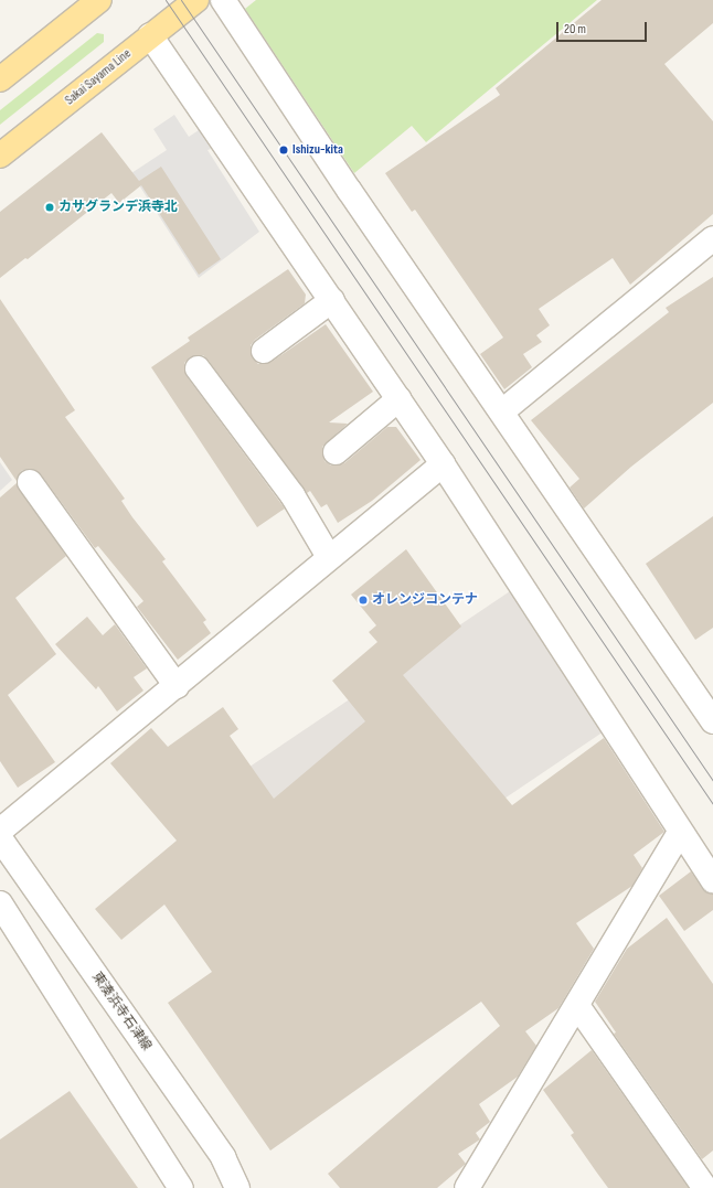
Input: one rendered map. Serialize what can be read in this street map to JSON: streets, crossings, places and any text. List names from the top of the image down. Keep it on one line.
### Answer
{"streets":{"main road":["Sakai Sayama Line"],"street":["東湊浜寺石津線"]},"places":["Ishizu-kita","カサグランデ浜寺北","オレンジコンテナ"],"scale_bar":"20 m"}
